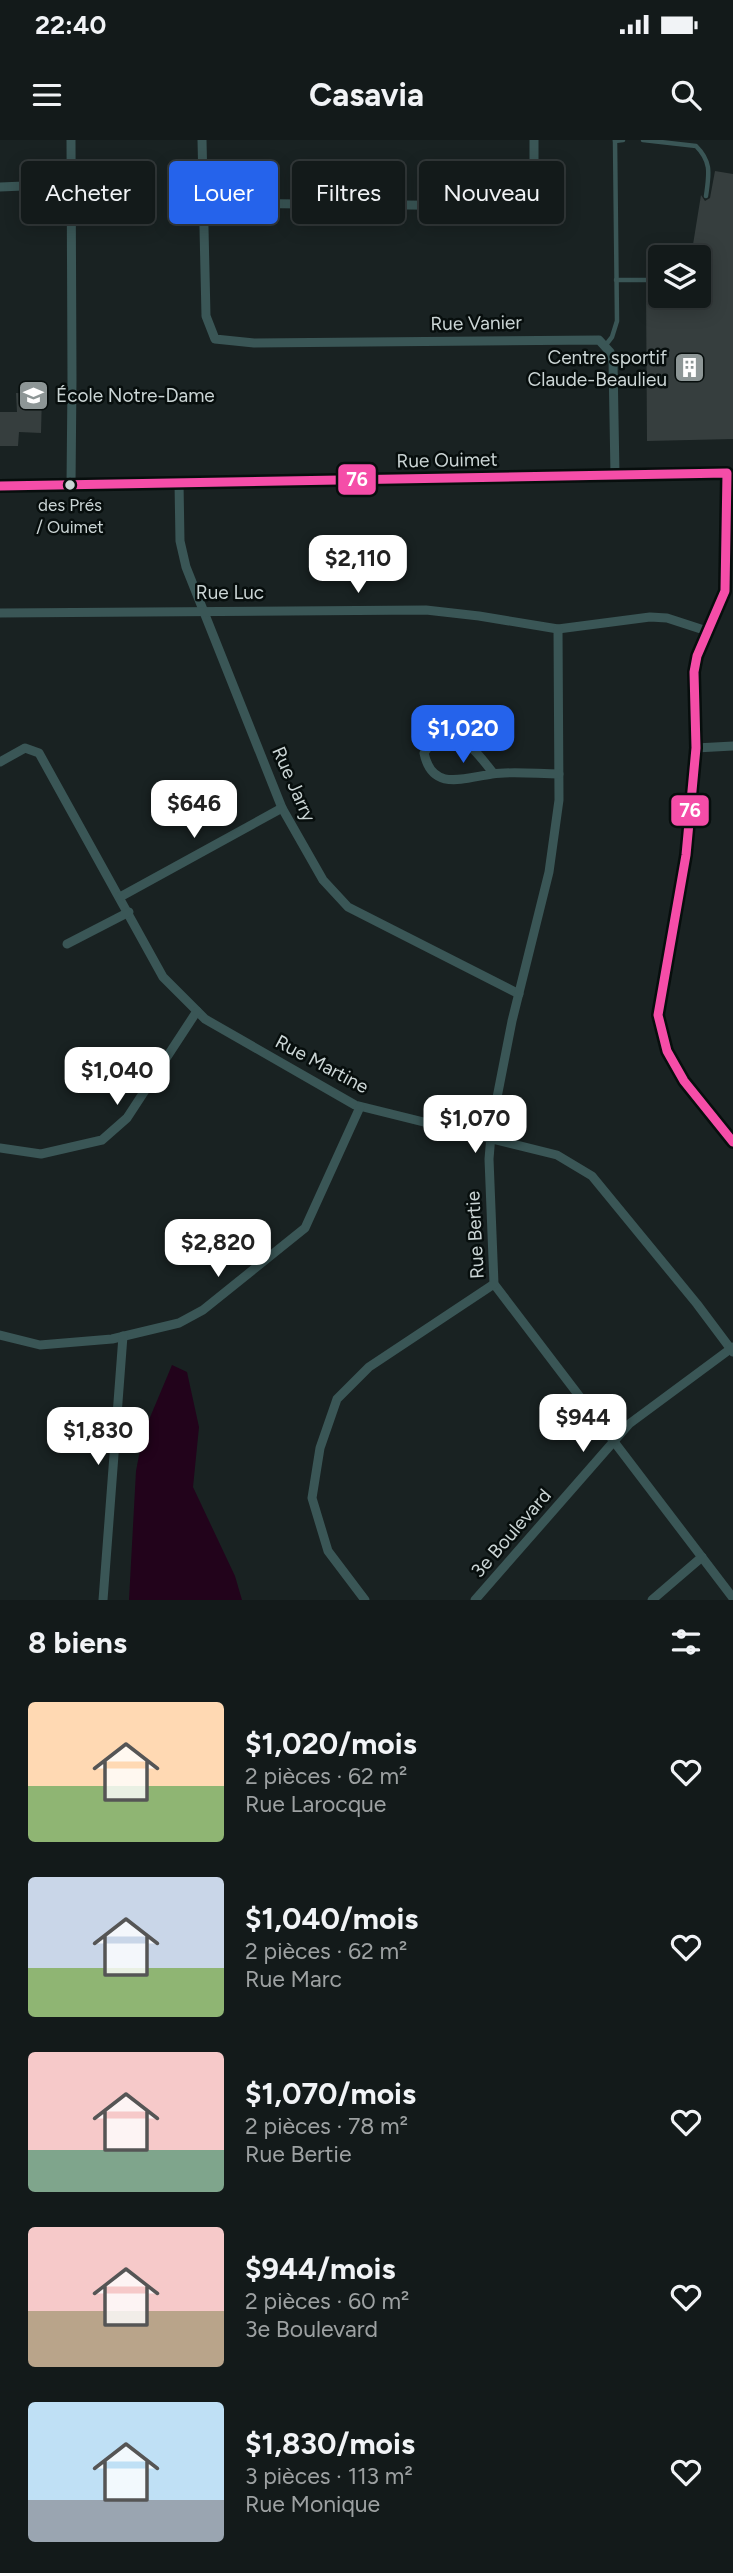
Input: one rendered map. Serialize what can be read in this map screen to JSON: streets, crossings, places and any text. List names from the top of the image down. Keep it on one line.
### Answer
{"streets":{"street":["Rue Vanier","Rue Ouimet","Rue Luc","Rue Jarry","Rue Martine","Rue Bertie","3e Boulevard"]},"crossings":[["Rue Ouimet","Rue Jarry"],["Rue Luc","Rue Jarry"],["Rue Luc","Rue Bertie"],["Rue Jarry","Rue Bertie"],["Rue Martine","Rue Bertie"],["Rue Martine","3e Boulevard"],["Rue Bertie","3e Boulevard"]],"places":{"building":["Centre sportif Claude-Beaulieu"],"school or university":["École Notre-Dame"],"other":["des Prés / Ouimet"]},"lines":["transit line 76"],"page":{"status":"22:40","header":"Casavia","chip":["Acheter","Louer","Filtres","Nouveau"],"price":["$2,110","$1,020","$646","$1,040","$1,070","$2,820","$944","$1,830"],"heading":"8 biens","list":[{"name":"$1,020/mois","note":"2 pièces · 62 m² · Rue Larocque"},{"name":"$1,040/mois","note":"2 pièces · 62 m² · Rue Marc"},{"name":"$1,070/mois","note":"2 pièces · 78 m² · Rue Bertie"},{"name":"$944/mois","note":"2 pièces · 60 m² · 3e Boulevard"},{"name":"$1,830/mois","note":"3 pièces · 113 m² · Rue Monique"}]}}
